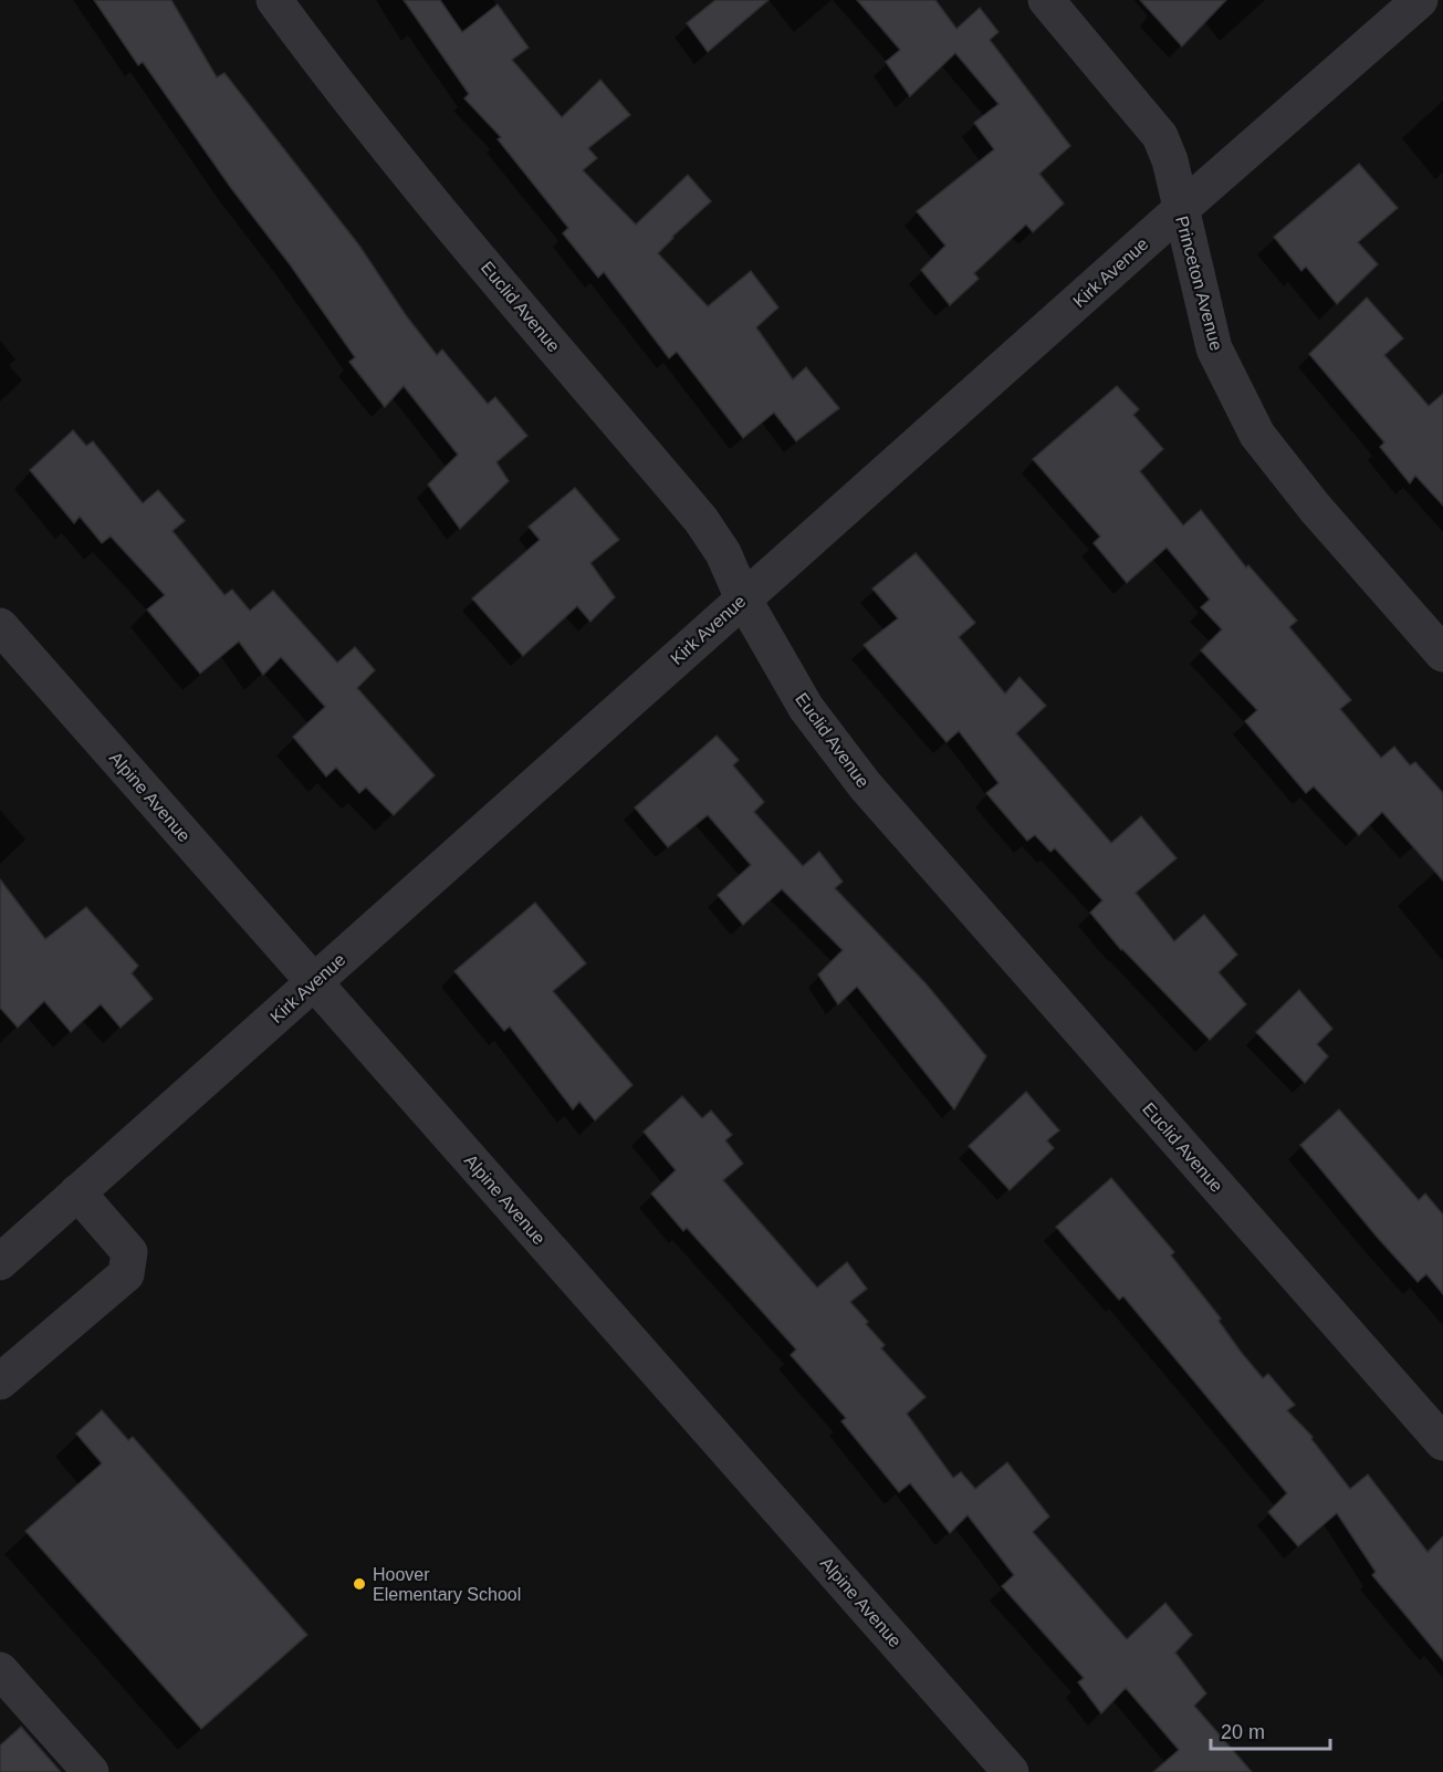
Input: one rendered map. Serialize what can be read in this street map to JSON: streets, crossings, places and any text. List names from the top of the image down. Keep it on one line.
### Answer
{"streets":{"street":["Kirk Avenue","Princeton Avenue","Euclid Avenue","Alpine Avenue"]},"crossings":[["Kirk Avenue","Princeton Avenue"],["Kirk Avenue","Euclid Avenue"],["Kirk Avenue","Alpine Avenue"]],"places":["Hoover Elementary School"],"scale_bar":"20 m"}
